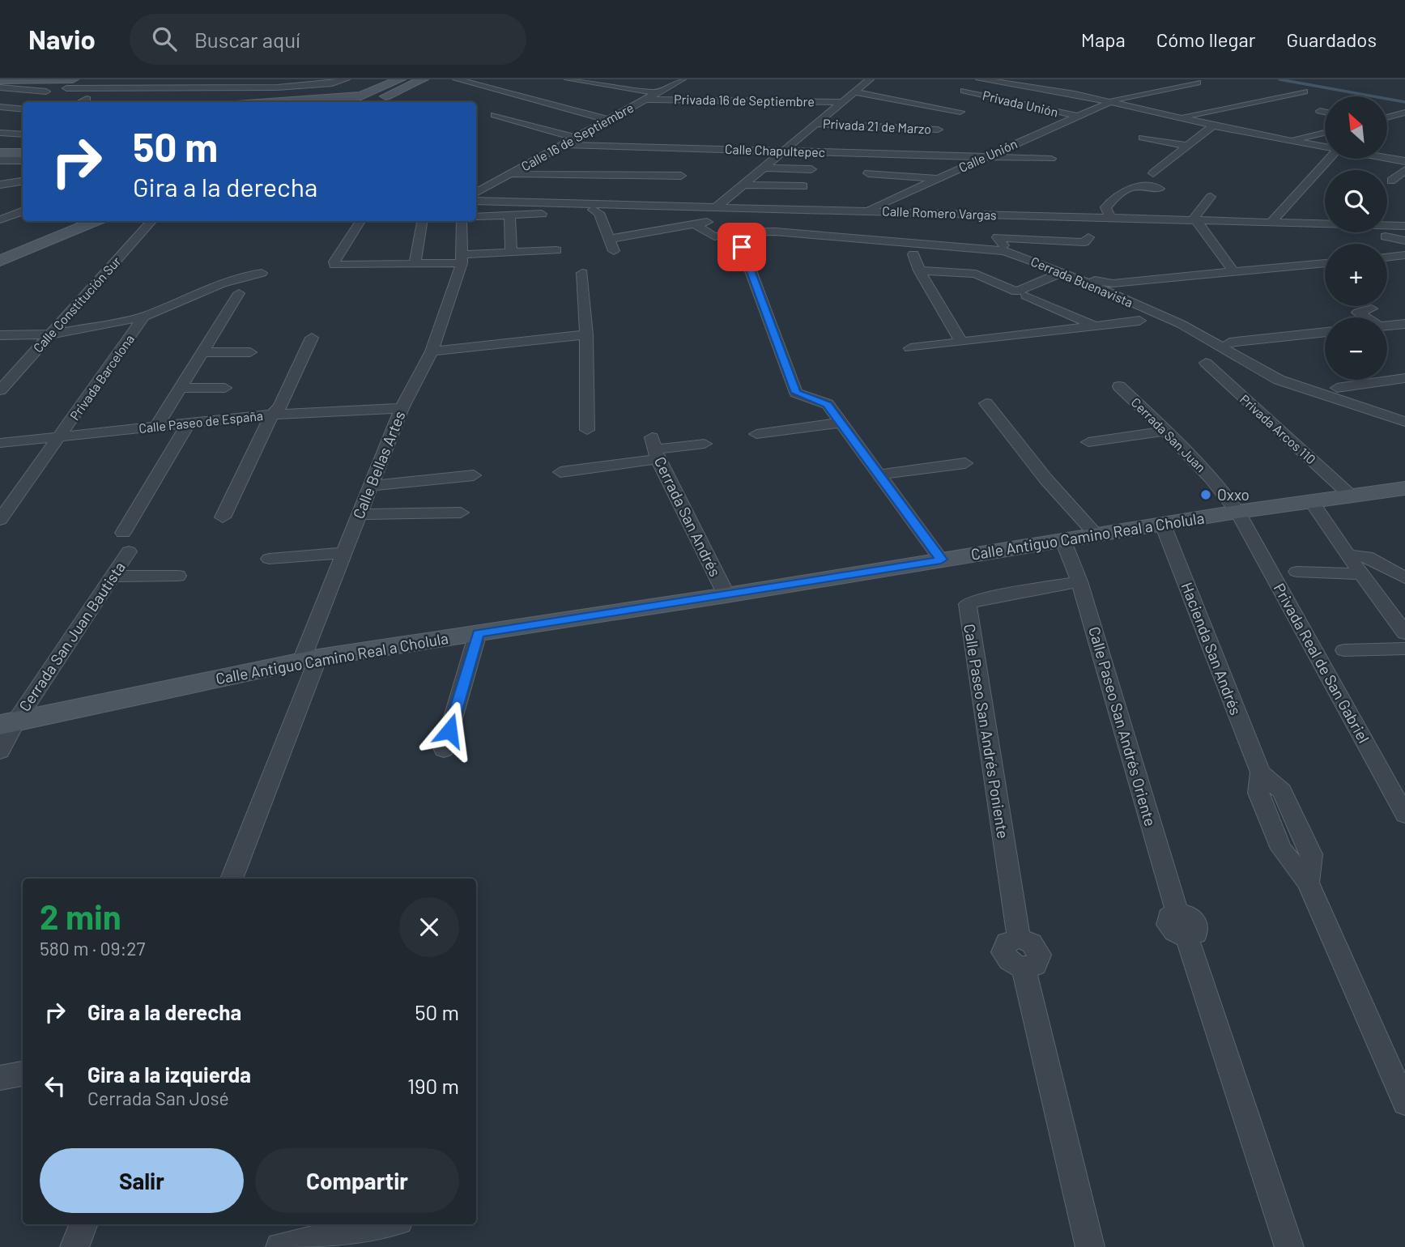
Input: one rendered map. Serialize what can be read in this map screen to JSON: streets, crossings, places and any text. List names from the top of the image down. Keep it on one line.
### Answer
{"streets":{"main road":["Calle Antiguo Camino Real a Cholula"],"street":["Privada 16 de Septiembre","Privada Unión","Privada 21 de Marzo","Calle 16 de Septiembre","Calle Chapultepec","Calle Unión","Calle Romero Vargas","Cerrada Buenavista","Calle Constitución Sur","Privada Barcelona","Calle Paseo de España","Privada Arcos 110","Cerrada San Juan","Calle Bellas Artes","Cerrada San Andrés","Cerrada San Juan Bautista","Hacienda San Andrés","Privada Real de San Gabriel","Calle Paseo San Andrés Oriente","Calle Paseo San Andrés Poniente"]},"crossings":[["Privada 16 de Septiembre","Calle 16 de Septiembre"],["Privada Unión","Calle Unión"],["Calle 16 de Septiembre","Calle Chapultepec"],["Calle Chapultepec","Calle Unión"],["Calle Unión","Calle Romero Vargas"],["Privada Barcelona","Calle Paseo de España"],["Calle Paseo de España","Calle Bellas Artes"],["Privada Arcos 110","Calle Antiguo Camino Real a Cholula"],["Cerrada San Juan","Calle Antiguo Camino Real a Cholula"],["Cerrada San Juan","Privada Real de San Gabriel"],["Calle Bellas Artes","Calle Antiguo Camino Real a Cholula"],["Cerrada San Andrés","Calle Antiguo Camino Real a Cholula"],["Calle Antiguo Camino Real a Cholula","Cerrada San Juan Bautista"],["Calle Antiguo Camino Real a Cholula","Hacienda San Andrés"],["Calle Antiguo Camino Real a Cholula","Privada Real de San Gabriel"],["Calle Antiguo Camino Real a Cholula","Calle Paseo San Andrés Oriente"],["Calle Paseo San Andrés Oriente","Calle Paseo San Andrés Poniente"]],"places":["Oxxo"],"north":"top left","page":{"header":"Navio","search":"Buscar aquí","nav":["Mapa","Cómo llegar","Guardados"],"map_buttons":["+","−"],"turn":["50 m","Gira a la derecha"],"heading":["2 min","580 m · 09:27"],"list":[{"name":"Gira a la derecha","value":"50 m"},{"name":"Gira a la izquierda","note":"Cerrada San José","value":"190 m"}],"buttons":["Salir","Compartir"]}}
